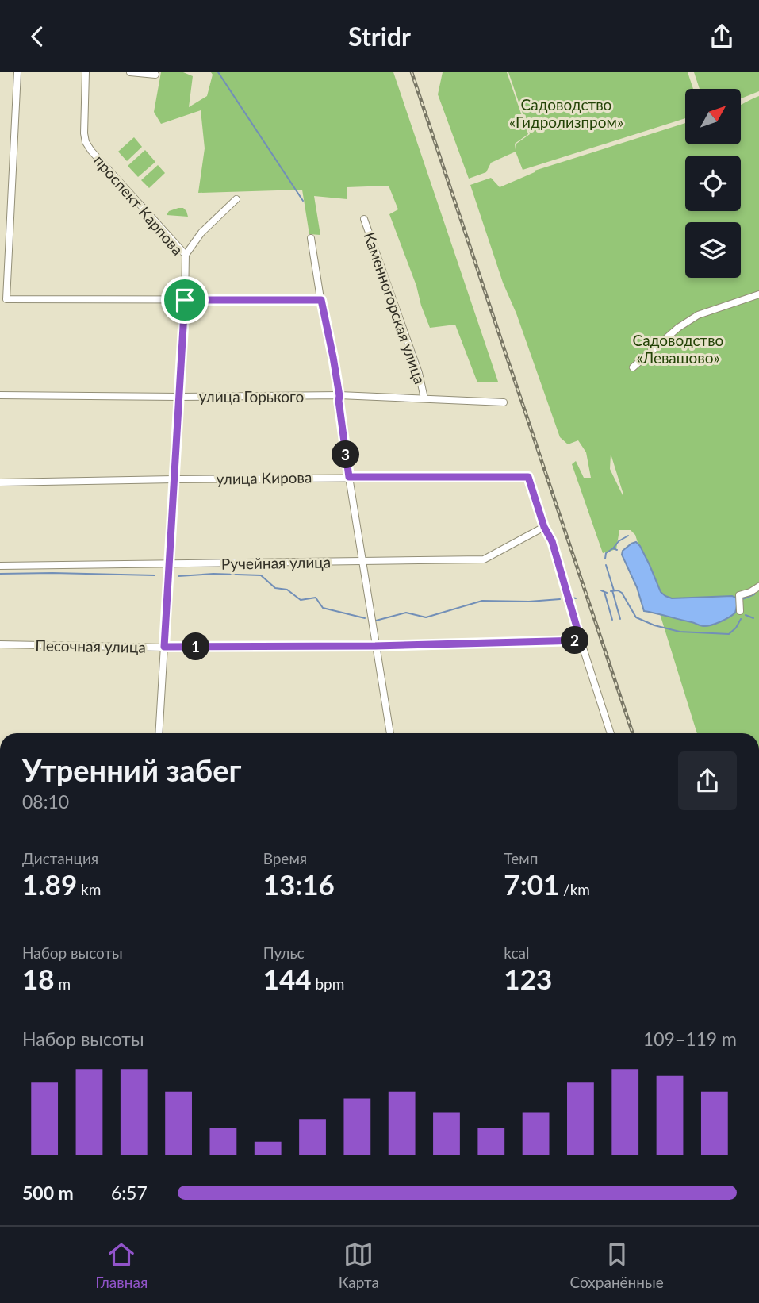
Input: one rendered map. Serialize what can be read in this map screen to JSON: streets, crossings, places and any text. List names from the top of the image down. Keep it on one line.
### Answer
{"streets":{"street":["проспект Карпова","Каменногорская улица","улица Горького","улица Кирова","Ручейная улица","Песочная улица"]},"crossings":[["проспект Карпова","улица Горького"],["проспект Карпова","улица Кирова"],["проспект Карпова","Ручейная улица"],["проспект Карпова","Песочная улица"],["Каменногорская улица","улица Горького"],["улица Кирова","Ручейная улица"]],"parks":["Садоводство «Гидролизпром»","Садоводство «Левашово»"],"north":"top right","page":{"header":"Stridr","pins":["3","2","1"],"heading":["Утренний забег","08:10"],"stats":[["Дистанция","1.89 km"],["Время","13:16"],["Темп","7:01 /km"],["Набор высоты","18 m"],["Пульс","144 bpm"],["kcal","123"]],"chart":["Набор высоты","109–119 m"],"list":[{"name":"500 m","note":"6:57"}],"tabs":["Главная","Карта","Сохранённые"]}}
